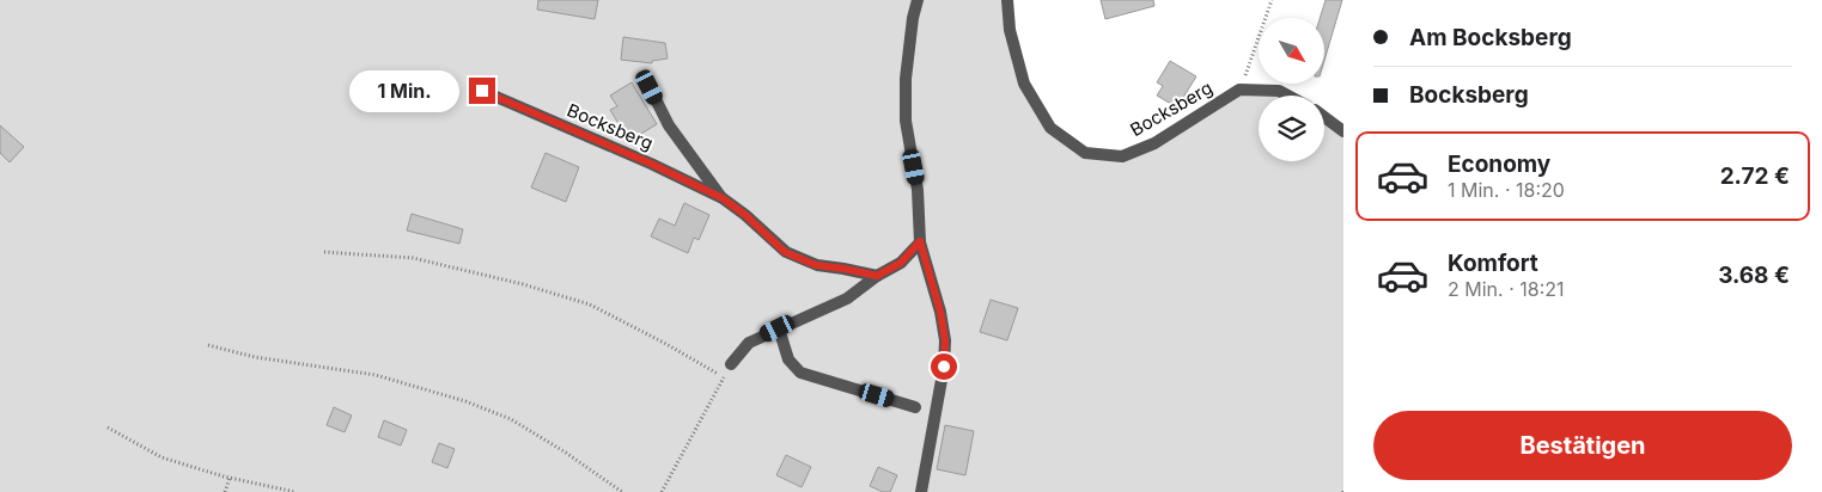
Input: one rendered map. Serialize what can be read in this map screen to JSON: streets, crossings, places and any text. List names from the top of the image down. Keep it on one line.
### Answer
{"streets":{"street":["Bocksberg"]},"north":"bottom right","page":{"banner":["Am Bocksberg","Bocksberg"],"bubble":"1 Min.","list":[{"name":"Economy","note":"1 Min. · 18:20","value":"2.72 €"},{"name":"Komfort","note":"2 Min. · 18:21","value":"3.68 €"}],"buttons":"Bestätigen"}}
